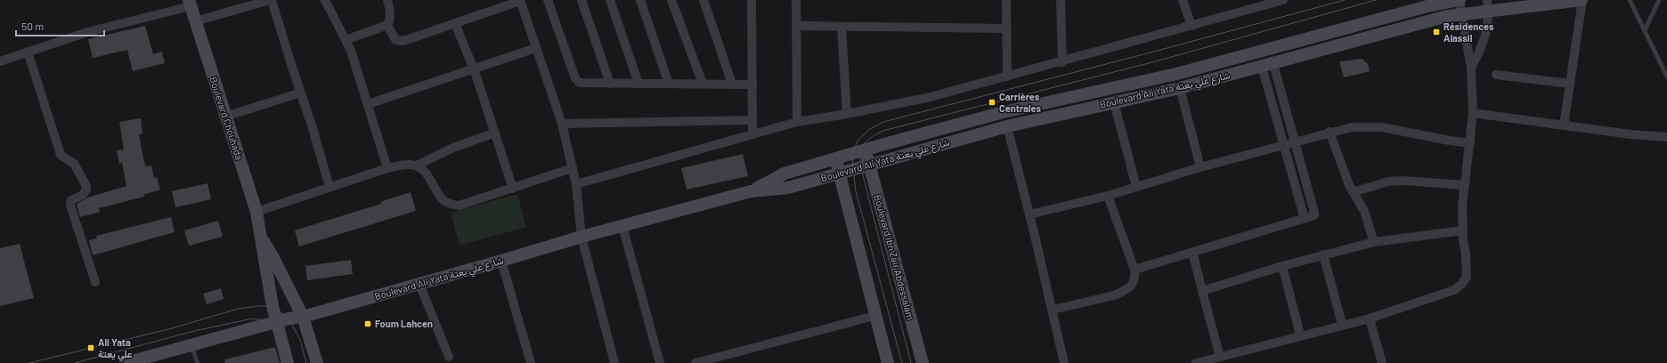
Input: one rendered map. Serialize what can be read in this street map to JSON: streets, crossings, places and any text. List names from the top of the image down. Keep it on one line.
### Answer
{"streets":{"main road":["Boulevard Ali Yata شارع علي يعتة","Boulevard Chouhada","Boulevard Ibn Zair Abdessalam"]},"crossings":[["Boulevard Ali Yata شارع علي يعتة","Boulevard Chouhada"],["Boulevard Ali Yata شارع علي يعتة","Boulevard Ibn Zair Abdessalam"]],"places":{"transit":["Résidences Alassil","Carrières Centrales","Foum Lahcen","Ali Yata علي يعتة"]},"scale_bar":"50 m"}
